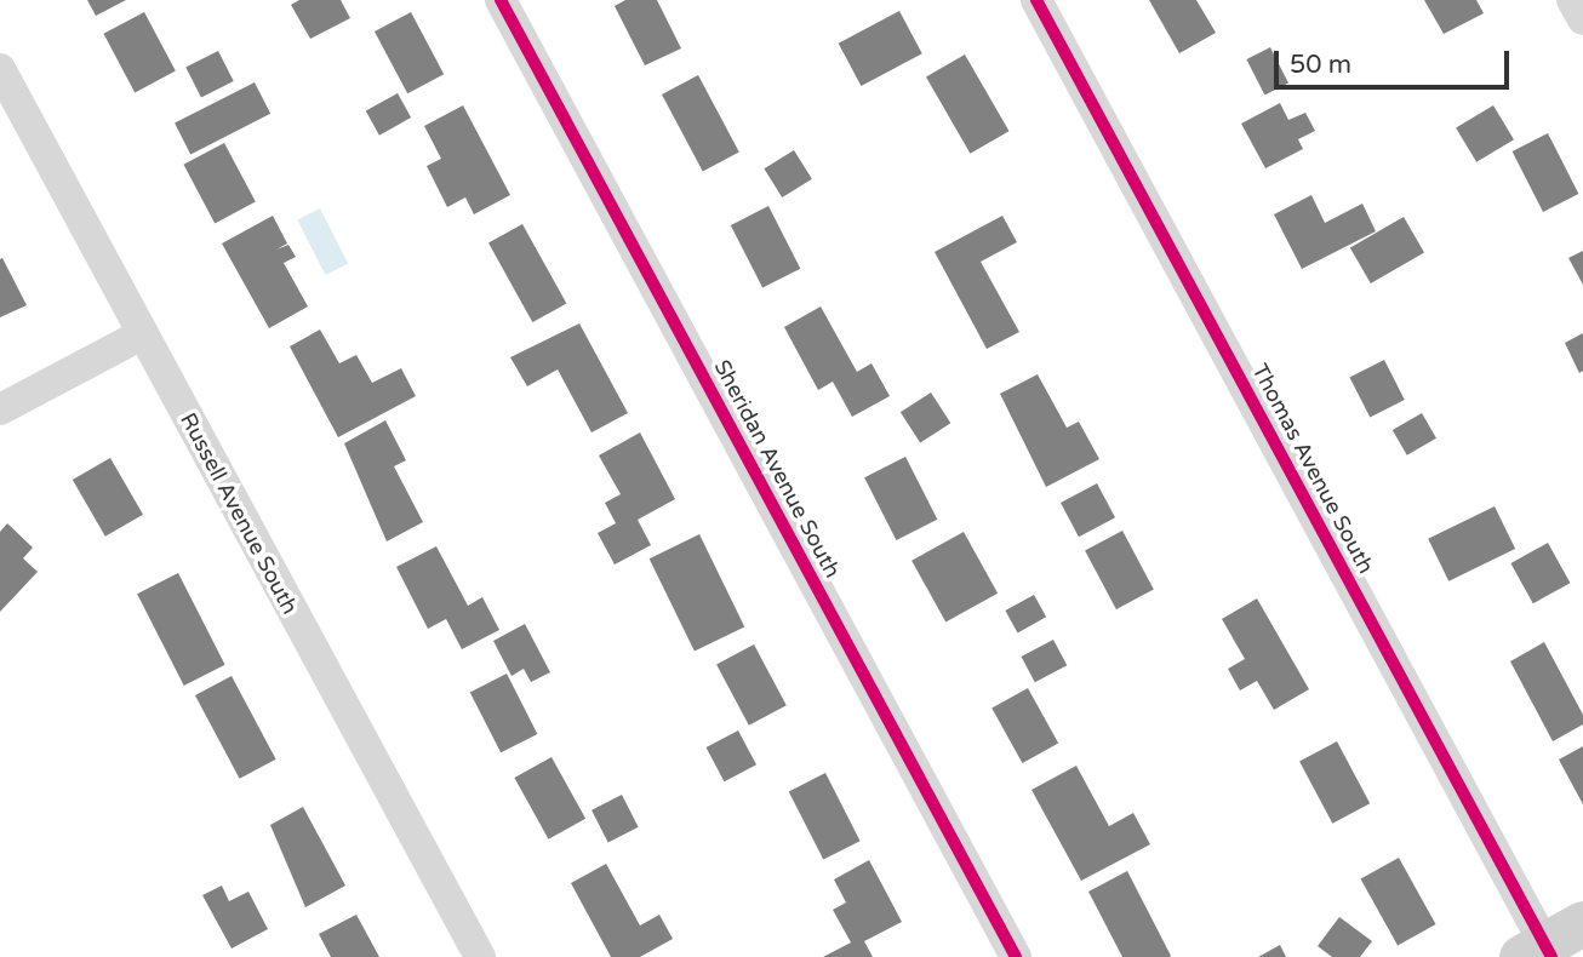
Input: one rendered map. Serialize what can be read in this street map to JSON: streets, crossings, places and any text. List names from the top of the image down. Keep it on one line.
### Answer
{"streets":{"street":["Sheridan Avenue South","Thomas Avenue South","Russell Avenue South"]},"scale_bar":"50 m"}
